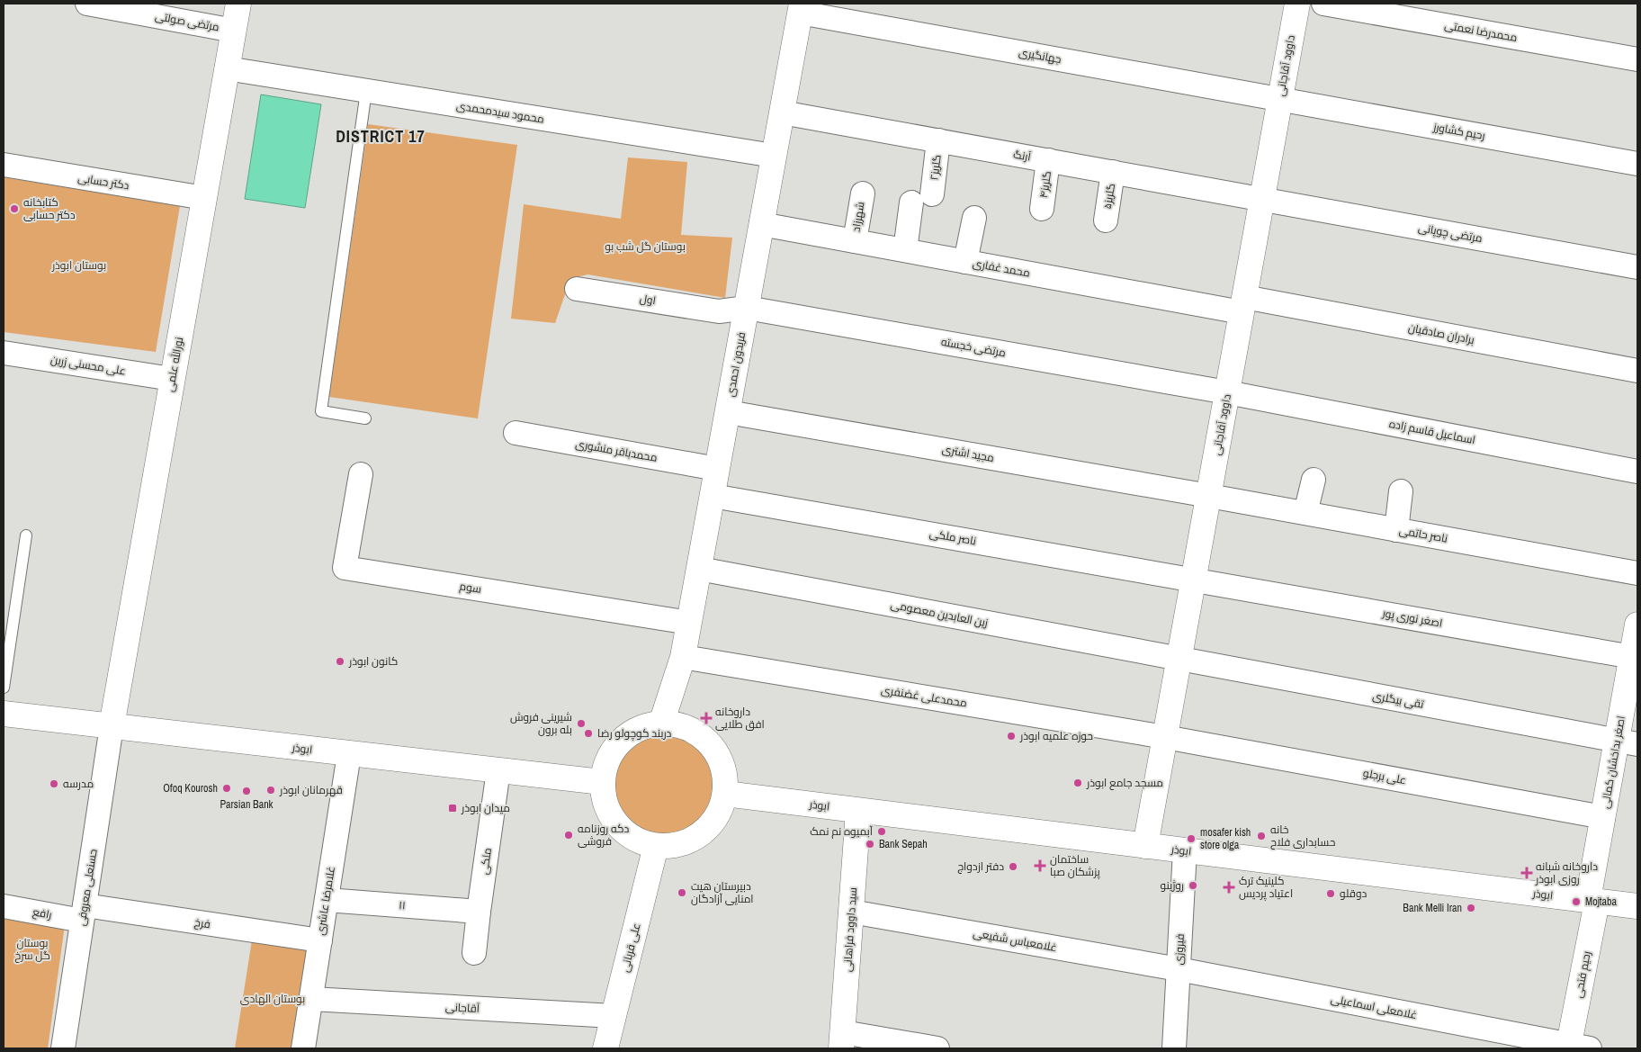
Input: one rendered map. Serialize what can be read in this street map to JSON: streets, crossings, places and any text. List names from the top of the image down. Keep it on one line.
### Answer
{"streets":{"street":["مرتضی صولتی","محمدرضا نعمتی","جهانگیری","داوود آقاجانی","محمود سیدمحمدی","رحیم کشاورز","آرنگ","گلریز۲","دکتر حسابی","گلریز۴","گلریز۵","شهرزاد","مرتضی چوپانی","محمد غفاری","اول","برادران صادقیان","مرتضی خجسته","نورالله علمی","فریدون احمدی","علی محسنی زرین","اسماعیل قاسم زاده","محمدباقر منشوری","مجید اشتری","ناصر حاتمی","ناصر ملکی","سوم","زین العابدین معصومی","اصغر نوری پور","محمدعلی غضنفری","تقی بیگلری","ابوذر","اصغر بداخشان کمالی","علی برجلو","ملکی","حسنعلی معروفی","غلامرضا عاشری","۱۱","رافع","فرخ","سید داوود فراهانی","غلامعباس شفیعی","علی قربانی","فیروزی","رحیم فتحی","غلامعلی اسماعیلی","آقاجانی"]},"crossings":[["مرتضی صولتی","نورالله علمی"],["جهانگیری","داوود آقاجانی"],["جهانگیری","رحیم کشاورز"],["جهانگیری","فریدون احمدی"],["داوود آقاجانی","رحیم کشاورز"],["داوود آقاجانی","آرنگ"],["داوود آقاجانی","مرتضی چوپانی"],["داوود آقاجانی","محمد غفاری"],["داوود آقاجانی","برادران صادقیان"],["داوود آقاجانی","مرتضی خجسته"],["داوود آقاجانی","اسماعیل قاسم زاده"],["داوود آقاجانی","مجید اشتری"],["داوود آقاجانی","ناصر حاتمی"],["داوود آقاجانی","ناصر ملکی"],["داوود آقاجانی","زین العابدین معصومی"],["داوود آقاجانی","اصغر نوری پور"],["داوود آقاجانی","محمدعلی غضنفری"],["داوود آقاجانی","تقی بیگلری"],["داوود آقاجانی","ابوذر"],["داوود آقاجانی","علی برجلو"],["محمود سیدمحمدی","نورالله علمی"],["محمود سیدمحمدی","فریدون احمدی"],["آرنگ","گلریز۲"],["آرنگ","گلریز۴"],["آرنگ","گلریز۵"],["آرنگ","مرتضی چوپانی"],["آرنگ","فریدون احمدی"],["گلریز۲","محمد غفاری"],["دکتر حسابی","نورالله علمی"],["شهرزاد","محمد غفاری"],["محمد غفاری","برادران صادقیان"],["محمد غفاری","فریدون احمدی"],["اول","مرتضی خجسته"],["مرتضی خجسته","فریدون احمدی"],["مرتضی خجسته","اسماعیل قاسم زاده"],["نورالله علمی","علی محسنی زرین"],["نورالله علمی","ابوذر"],["نورالله علمی","حسنعلی معروفی"],["فریدون احمدی","محمدباقر منشوری"],["فریدون احمدی","مجید اشتری"],["فریدون احمدی","ناصر ملکی"],["فریدون احمدی","سوم"],["فریدون احمدی","زین العابدین معصومی"],["فریدون احمدی","محمدعلی غضنفری"],["فریدون احمدی","ابوذر"],["فریدون احمدی","علی قربانی"],["مجید اشتری","ناصر حاتمی"],["ناصر ملکی","اصغر نوری پور"],["زین العابدین معصومی","تقی بیگلری"],["اصغر نوری پور","اصغر بداخشان کمالی"],["محمدعلی غضنفری","علی برجلو"],["تقی بیگلری","اصغر بداخشان کمالی"],["ابوذر","اصغر بداخشان کمالی"],["ابوذر","ملکی"],["ابوذر","حسنعلی معروفی"],["ابوذر","غلامرضا عاشری"],["ابوذر","سید داوود فراهانی"],["ابوذر","علی قربانی"],["ابوذر","فیروزی"],["ابوذر","رحیم فتحی"],["اصغر بداخشان کمالی","علی برجلو"],["اصغر بداخشان کمالی","رحیم فتحی"],["ملکی","۱۱"],["حسنعلی معروفی","رافع"],["حسنعلی معروفی","فرخ"],["غلامرضا عاشری","۱۱"],["غلامرضا عاشری","فرخ"],["غلامرضا عاشری","آقاجانی"],["رافع","فرخ"],["سید داوود فراهانی","غلامعباس شفیعی"],["غلامعباس شفیعی","فیروزی"],["غلامعباس شفیعی","غلامعلی اسماعیلی"],["علی قربانی","آقاجانی"],["فیروزی","غلامعلی اسماعیلی"],["رحیم فتحی","غلامعلی اسماعیلی"]],"districts":["DISTRICT 17"],"parks":["بوستان گل شب بو","بوستان ابوذر","بوستان گل سرخ","بوستان الهادی"],"places":{"other":["کتابخانه دکتر حسابی","کانون ابوذر","شیرینی فروش بله برون","دربند کوچولو رضا","حوزه علمیه ابوذر","مسجد جامع ابوذر","مدرسه","Ofoq Kourosh","قهرمانان ابوذر","Parsian Bank","آبمیوه نم نمک","دکه روزنامه فروشی","خانه حسابداری فلاح","mosafer kish store olga","Bank Sepah","دفتر ازدواج","روژینو","دبیرستان هیت امنایی آزادگان","دوقلو","Mojtaba","Bank Melli Iran"],"health":["داروخانه افق طلایی","ساختمان پزشکان صبا","داروخانه شبانه روزی ابوذر","کلینیک ترک اعتیاد پردیس"],"transit":["میدان ابوذر"]}}
